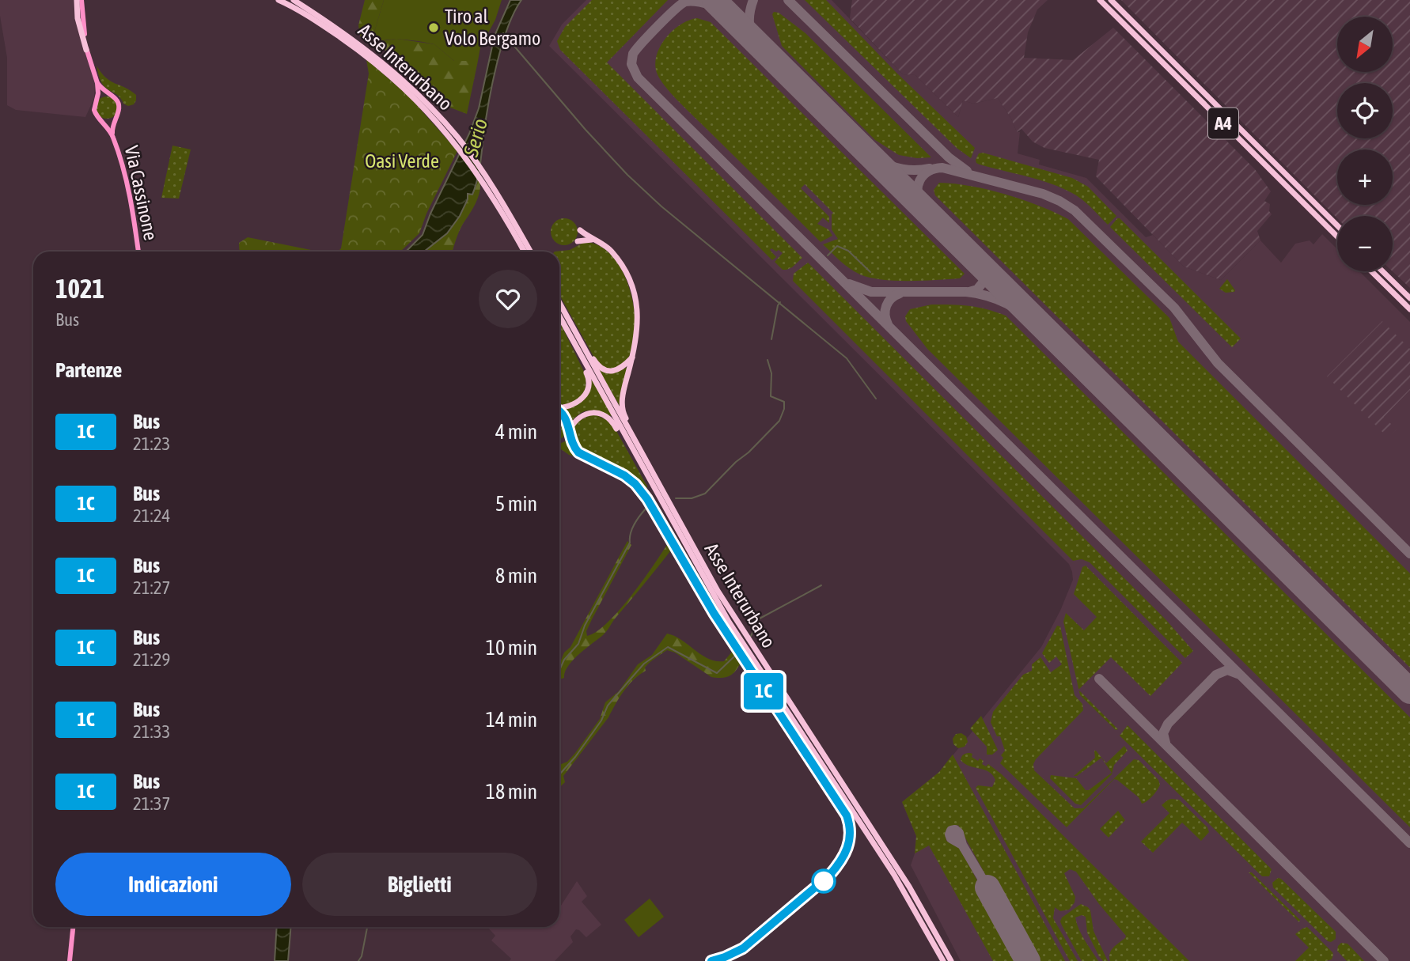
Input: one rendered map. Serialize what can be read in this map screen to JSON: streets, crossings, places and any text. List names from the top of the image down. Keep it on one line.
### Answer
{"streets":{"highway":["Asse Interurbano","A4"],"main road":["Via Cassinone"]},"water":["Serio"],"parks":["Oasi Verde"],"places":["Tiro al Volo Bergamo"],"lines":["bus line 1C"],"north":"bottom left","page":{"on_map":"1C","map_buttons":["+","−"],"heading":[["1021","Bus"],"Partenze"],"list":[{"mark":"1C","name":"Bus","note":"21:23","value":"4 min"},{"mark":"1C","name":"Bus","note":"21:24","value":"5 min"},{"mark":"1C","name":"Bus","note":"21:27","value":"8 min"},{"mark":"1C","name":"Bus","note":"21:29","value":"10 min"},{"mark":"1C","name":"Bus","note":"21:33","value":"14 min"},{"mark":"1C","name":"Bus","note":"21:37","value":"18 min"}],"buttons":["Indicazioni","Biglietti"]}}
